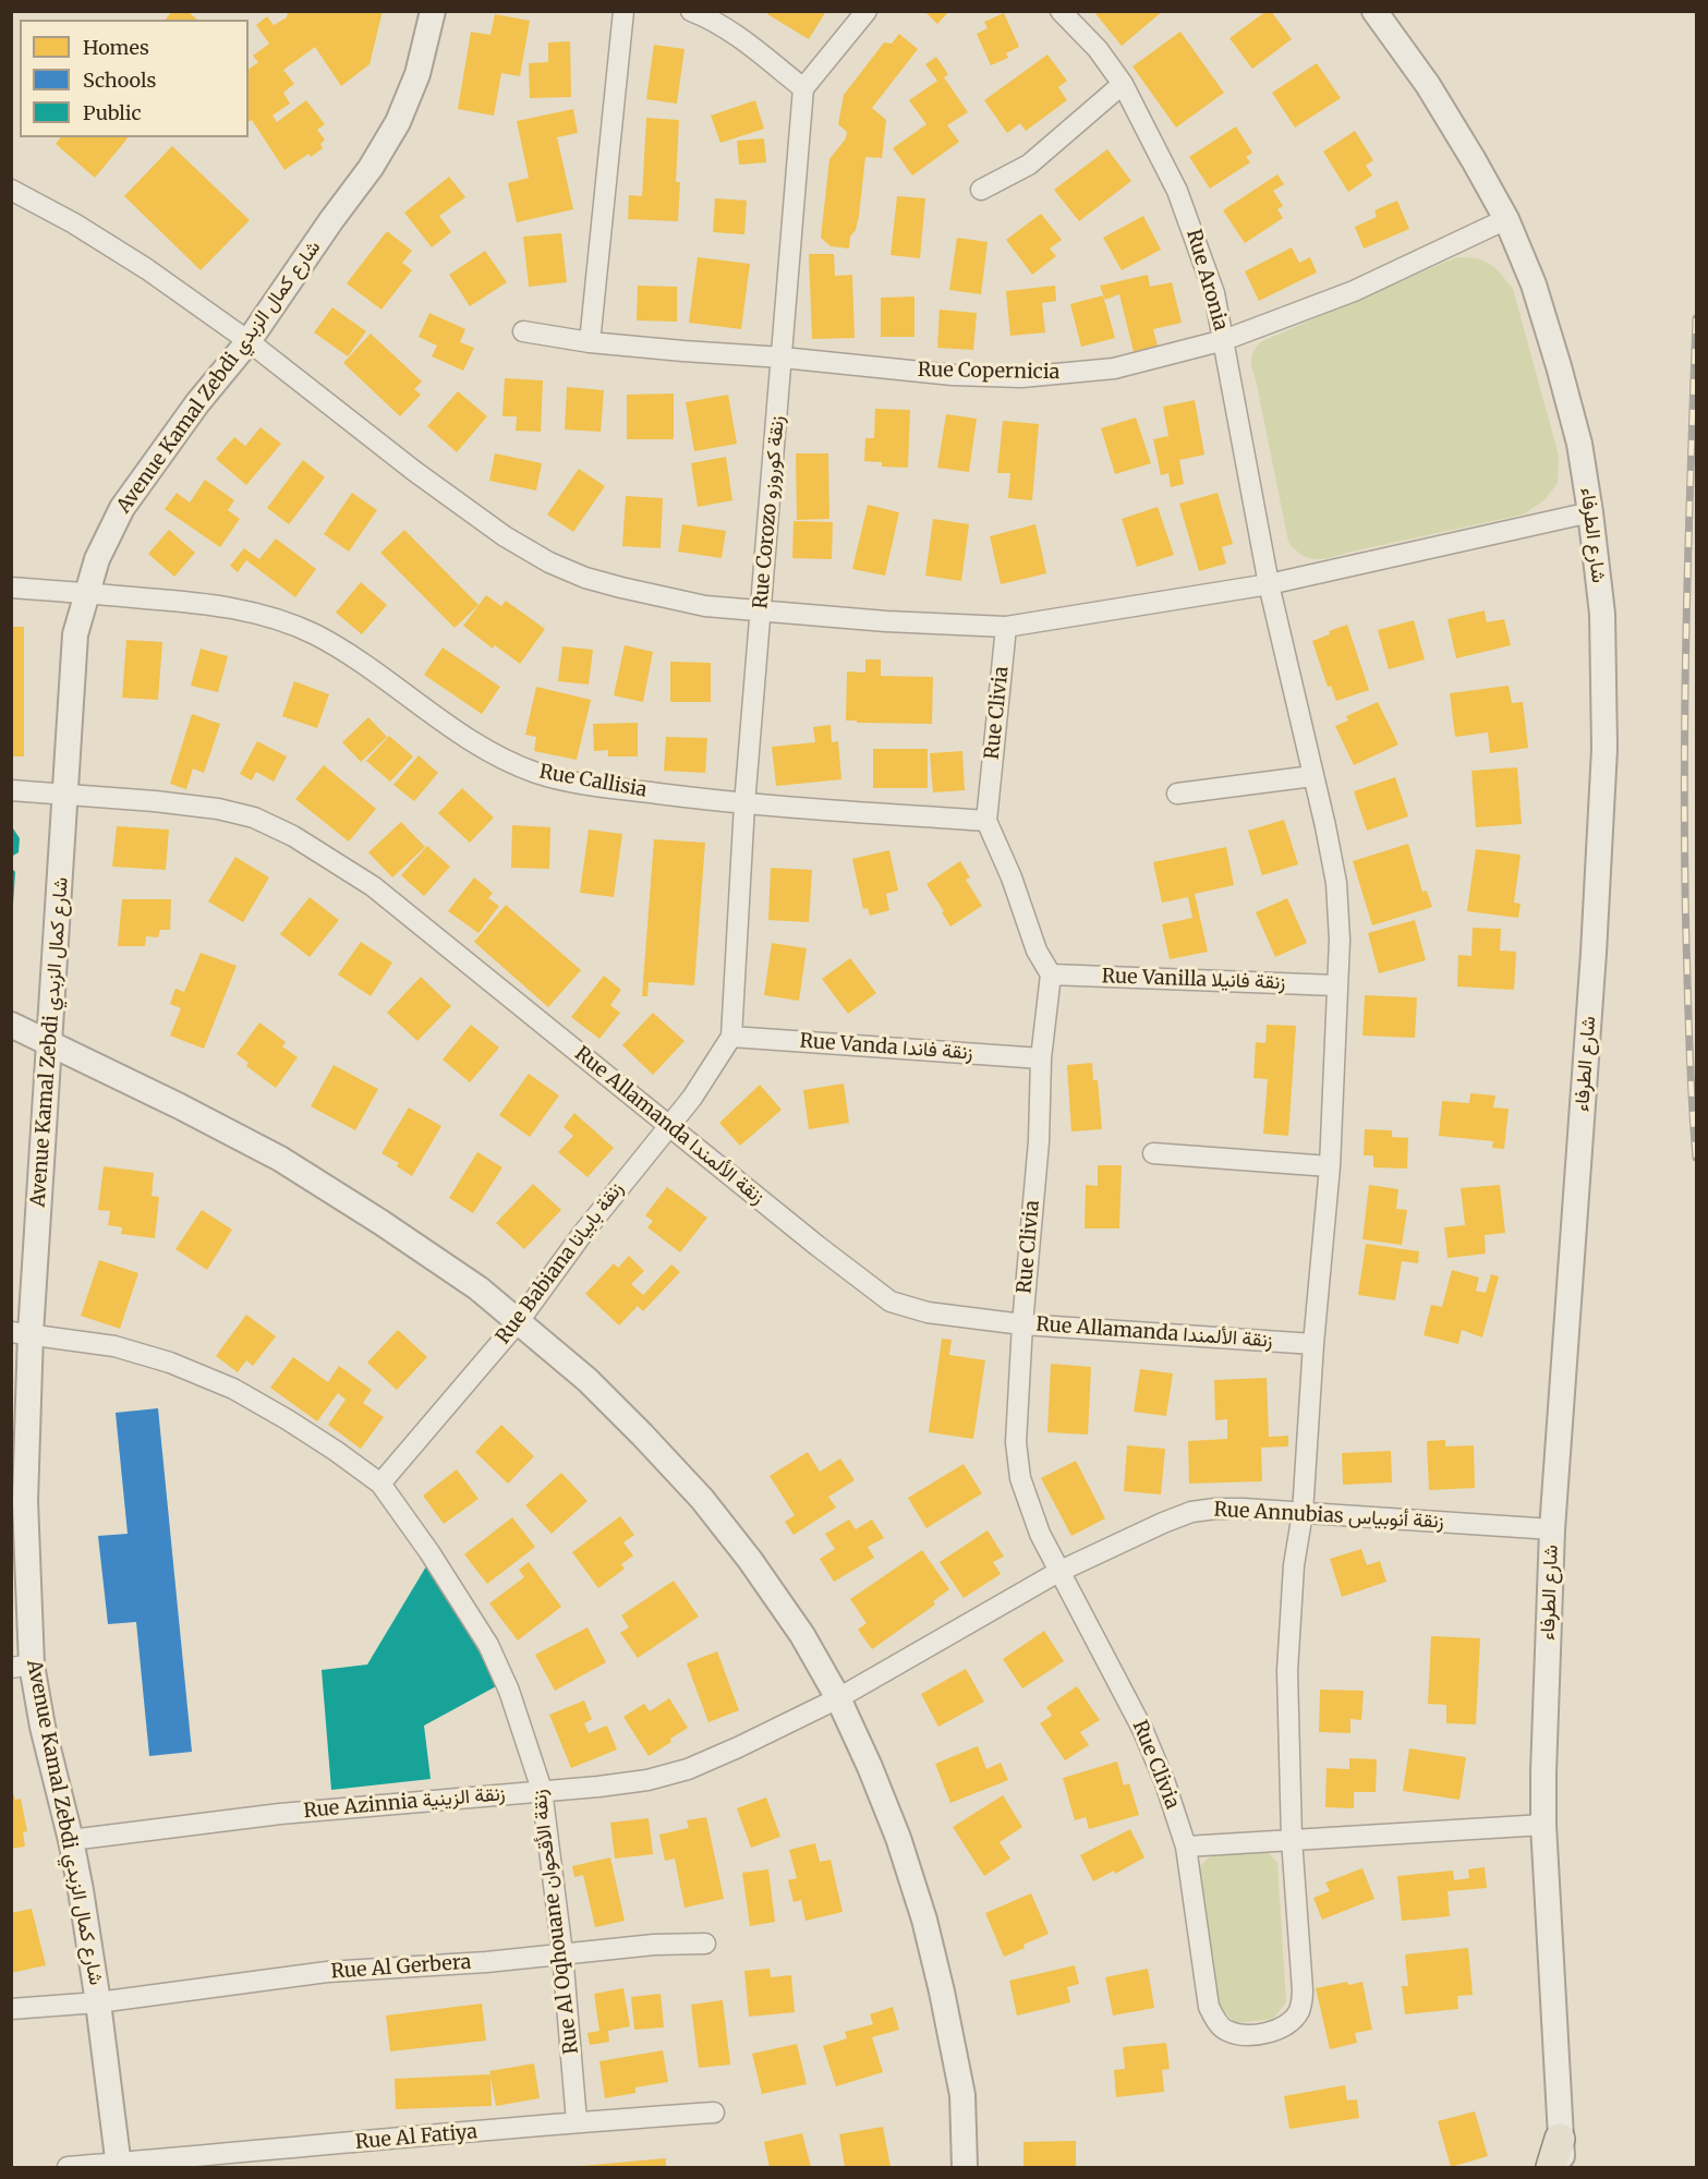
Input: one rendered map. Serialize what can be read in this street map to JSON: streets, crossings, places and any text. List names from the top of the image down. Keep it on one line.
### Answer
{"streets":{"street":["Rue Aronia","Rue Copernicia","Avenue Kamal Zebdi شارع كمال الزبدي","Rue Corozo زنقة كوروزو","شارع الطرفاء","Rue Clivia","Rue Callisia","Rue Vanilla زنقة فانيلا","Rue Vanda زنقة فاندا","Rue Allamanda زنقة الألمندا","Rue Babiana زنقة بابيانا","Rue Annubias زنقة أنوبياس","Rue Azinnia زنقة الزينية","Rue Al Oqhouane زنقة الأقحوان","Rue Al Gerbera","Rue Al Fatiya"]},"crossings":[["Rue Aronia","Rue Copernicia"],["Rue Aronia","Rue Clivia"],["Rue Copernicia","Rue Corozo زنقة كوروزو"],["Rue Copernicia","شارع الطرفاء"],["Avenue Kamal Zebdi شارع كمال الزبدي","Rue Callisia"],["Avenue Kamal Zebdi شارع كمال الزبدي","Rue Allamanda زنقة الألمندا"],["Avenue Kamal Zebdi شارع كمال الزبدي","Rue Azinnia زنقة الزينية"],["Avenue Kamal Zebdi شارع كمال الزبدي","Rue Al Oqhouane زنقة الأقحوان"],["Avenue Kamal Zebdi شارع كمال الزبدي","Rue Al Gerbera"],["Avenue Kamal Zebdi شارع كمال الزبدي","Rue Al Fatiya"],["Rue Corozo زنقة كوروزو","Rue Callisia"],["Rue Corozo زنقة كوروزو","Rue Vanda زنقة فاندا"],["Rue Corozo زنقة كوروزو","Rue Babiana زنقة بابيانا"],["شارع الطرفاء","Rue Annubias زنقة أنوبياس"],["Rue Clivia","Rue Callisia"],["Rue Clivia","Rue Vanilla زنقة فانيلا"],["Rue Clivia","Rue Vanda زنقة فاندا"],["Rue Clivia","Rue Allamanda زنقة الألمندا"],["Rue Clivia","Rue Annubias زنقة أنوبياس"],["Rue Vanda زنقة فاندا","Rue Babiana زنقة بابيانا"],["Rue Allamanda زنقة الألمندا","Rue Babiana زنقة بابيانا"],["Rue Babiana زنقة بابيانا","Rue Al Oqhouane زنقة الأقحوان"],["Rue Annubias زنقة أنوبياس","Rue Azinnia زنقة الزينية"],["Rue Azinnia زنقة الزينية","Rue Al Oqhouane زنقة الأقحوان"],["Rue Al Oqhouane زنقة الأقحوان","Rue Al Gerbera"],["Rue Al Oqhouane زنقة الأقحوان","Rue Al Fatiya"]],"legend":["Homes","Schools","Public"]}
